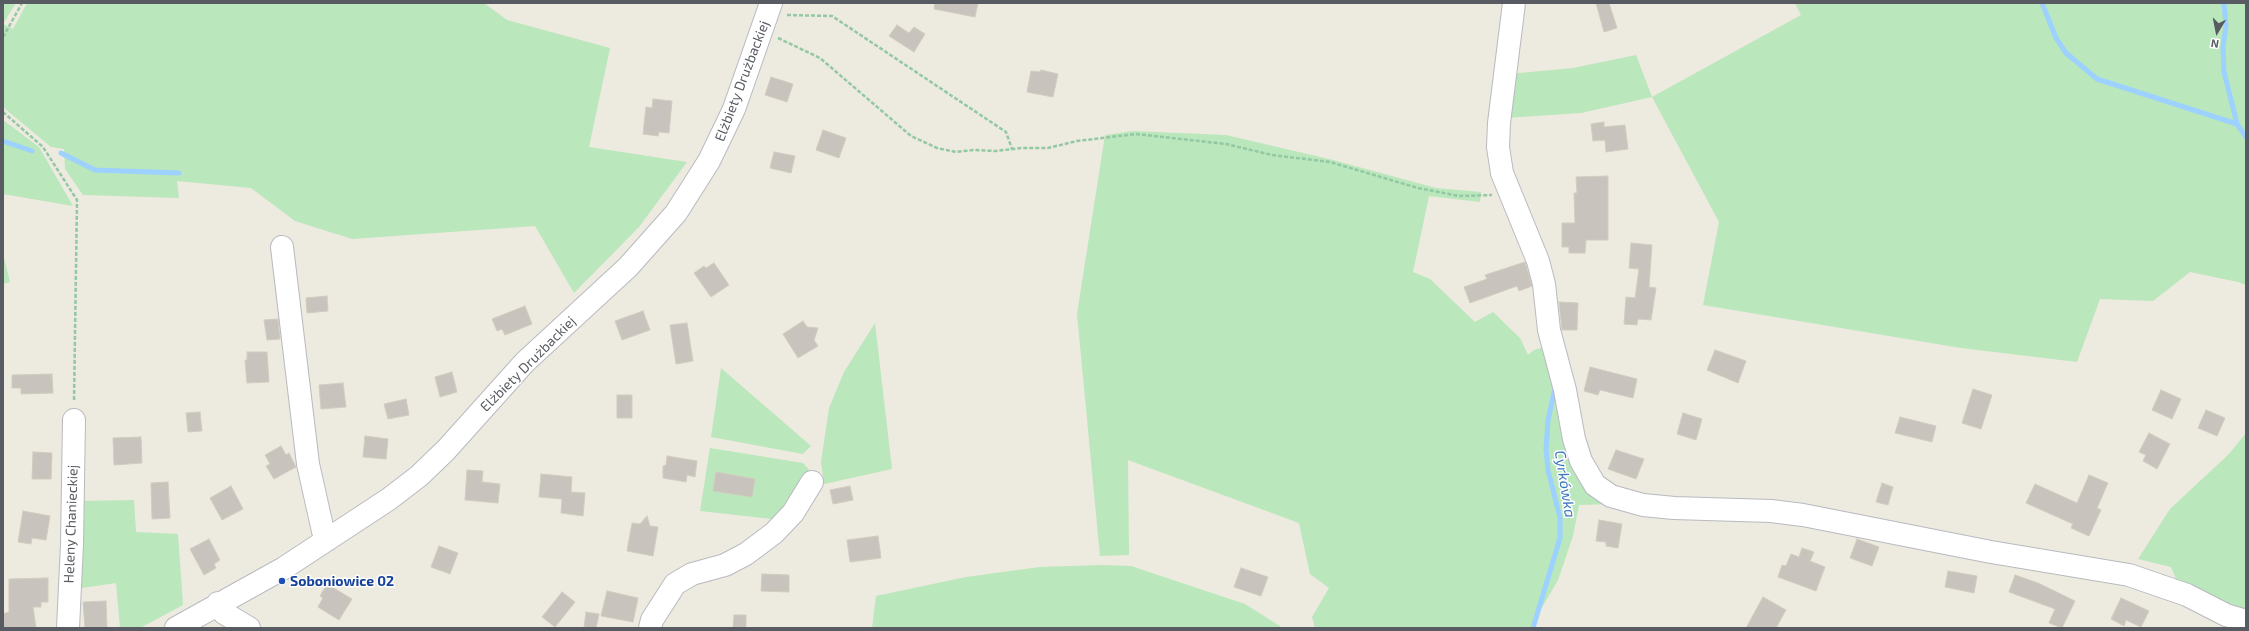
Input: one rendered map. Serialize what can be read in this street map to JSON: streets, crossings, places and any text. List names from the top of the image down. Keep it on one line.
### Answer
{"streets":{"street":["Elżbiety Drużbackiej","Heleny Chanieckiej"]},"water":["Cyrkówka"],"places":["Soboniowice 02"],"north":"bottom"}
